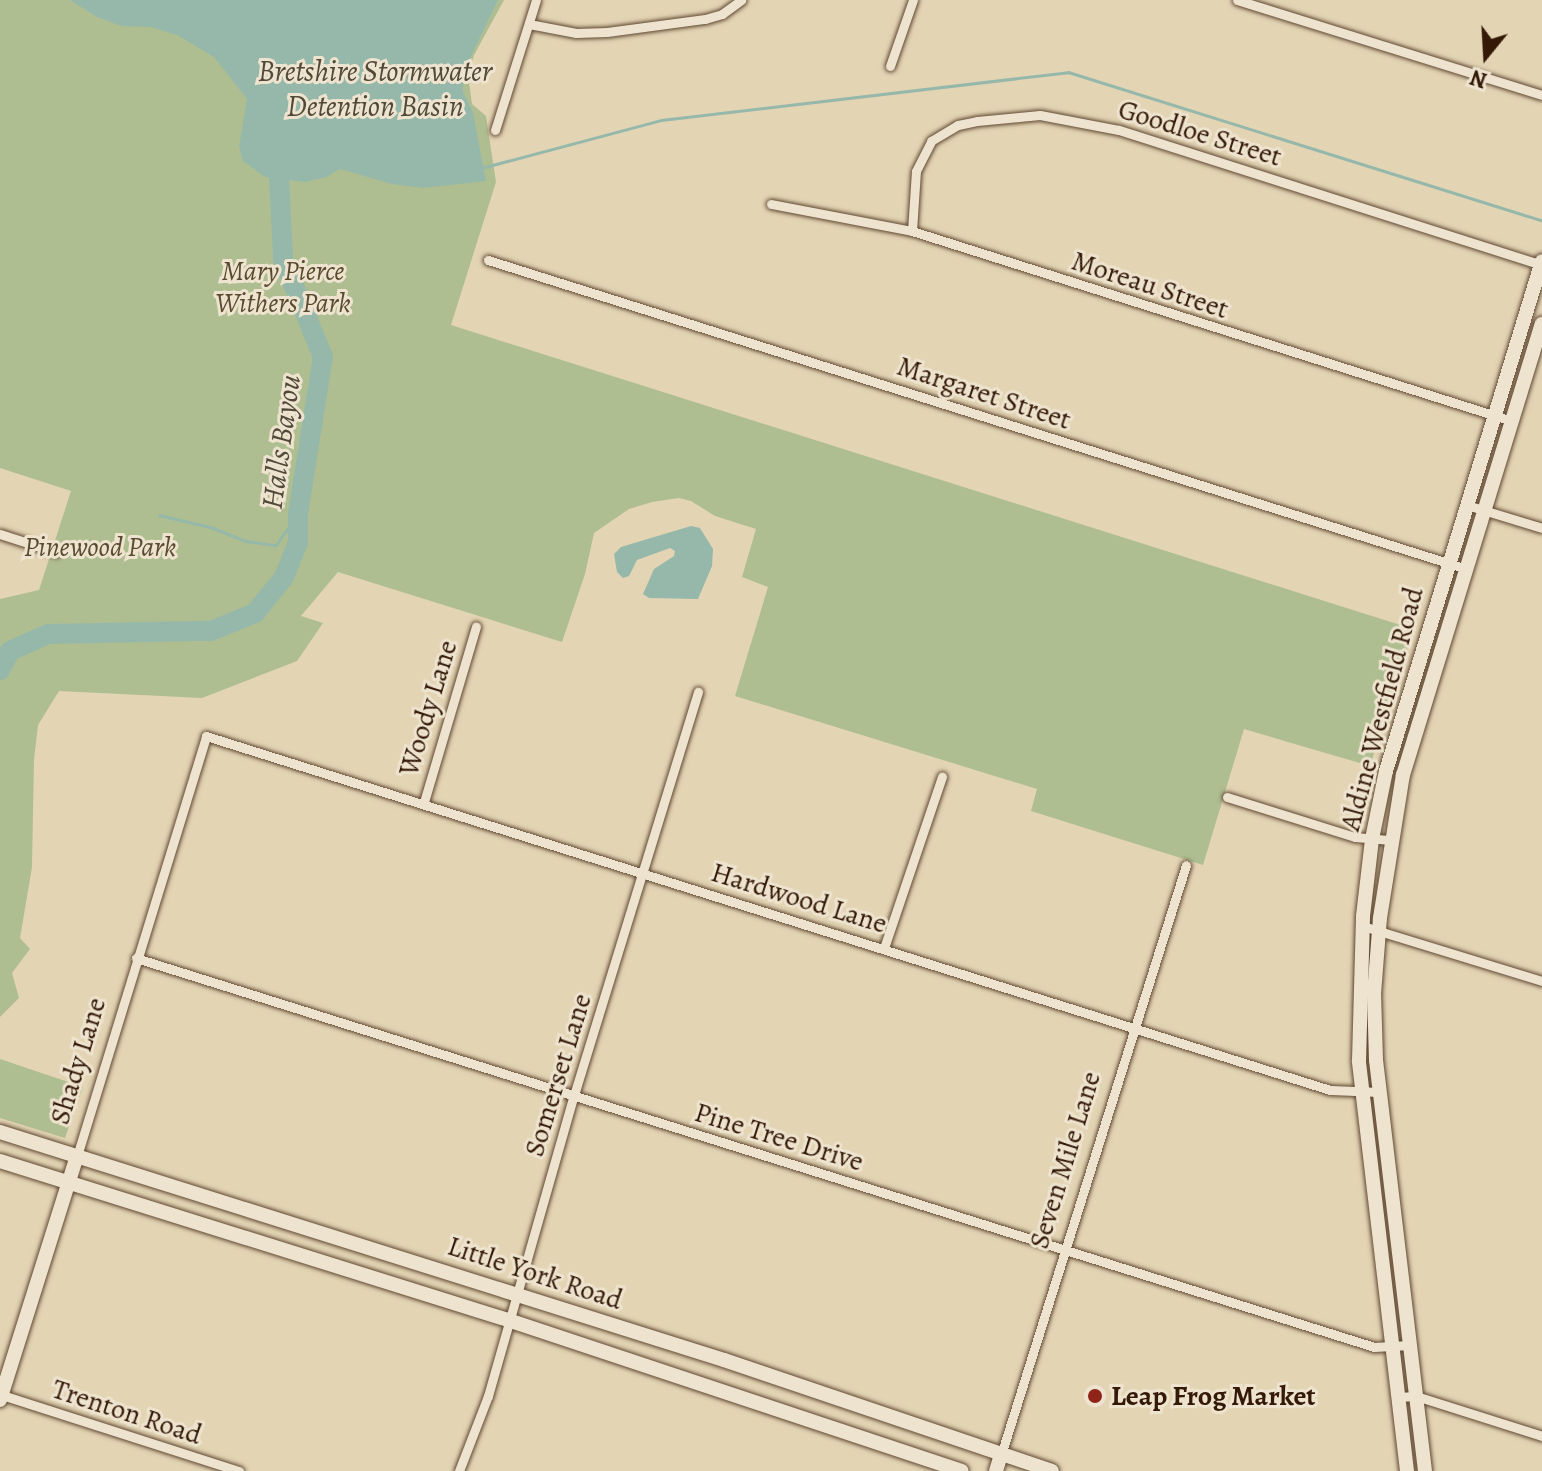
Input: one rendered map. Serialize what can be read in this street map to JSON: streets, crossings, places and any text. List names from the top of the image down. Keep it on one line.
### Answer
{"streets":{"main road":["Aldine Westfield Road","Shady Lane","Seven Mile Lane","Little York Road"],"street":["Goodloe Street","Moreau Street","Margaret Street","Woody Lane","Hardwood Lane","Somerset Lane","Pine Tree Drive","Trenton Road"]},"crossings":[["Goodloe Street","Moreau Street"],["Goodloe Street","Aldine Westfield Road"],["Moreau Street","Aldine Westfield Road"],["Margaret Street","Aldine Westfield Road"],["Woody Lane","Hardwood Lane"],["Aldine Westfield Road","Hardwood Lane"],["Aldine Westfield Road","Pine Tree Drive"],["Hardwood Lane","Shady Lane"],["Hardwood Lane","Somerset Lane"],["Hardwood Lane","Seven Mile Lane"],["Shady Lane","Pine Tree Drive"],["Shady Lane","Little York Road"],["Shady Lane","Trenton Road"],["Somerset Lane","Pine Tree Drive"],["Somerset Lane","Little York Road"],["Pine Tree Drive","Seven Mile Lane"],["Seven Mile Lane","Little York Road"]],"water":["Bretshire Stormwater Detention Basin","Halls Bayou"],"parks":["Mary Pierce Withers Park","Pinewood Park"],"places":["Leap Frog Market"],"north":"bottom"}
